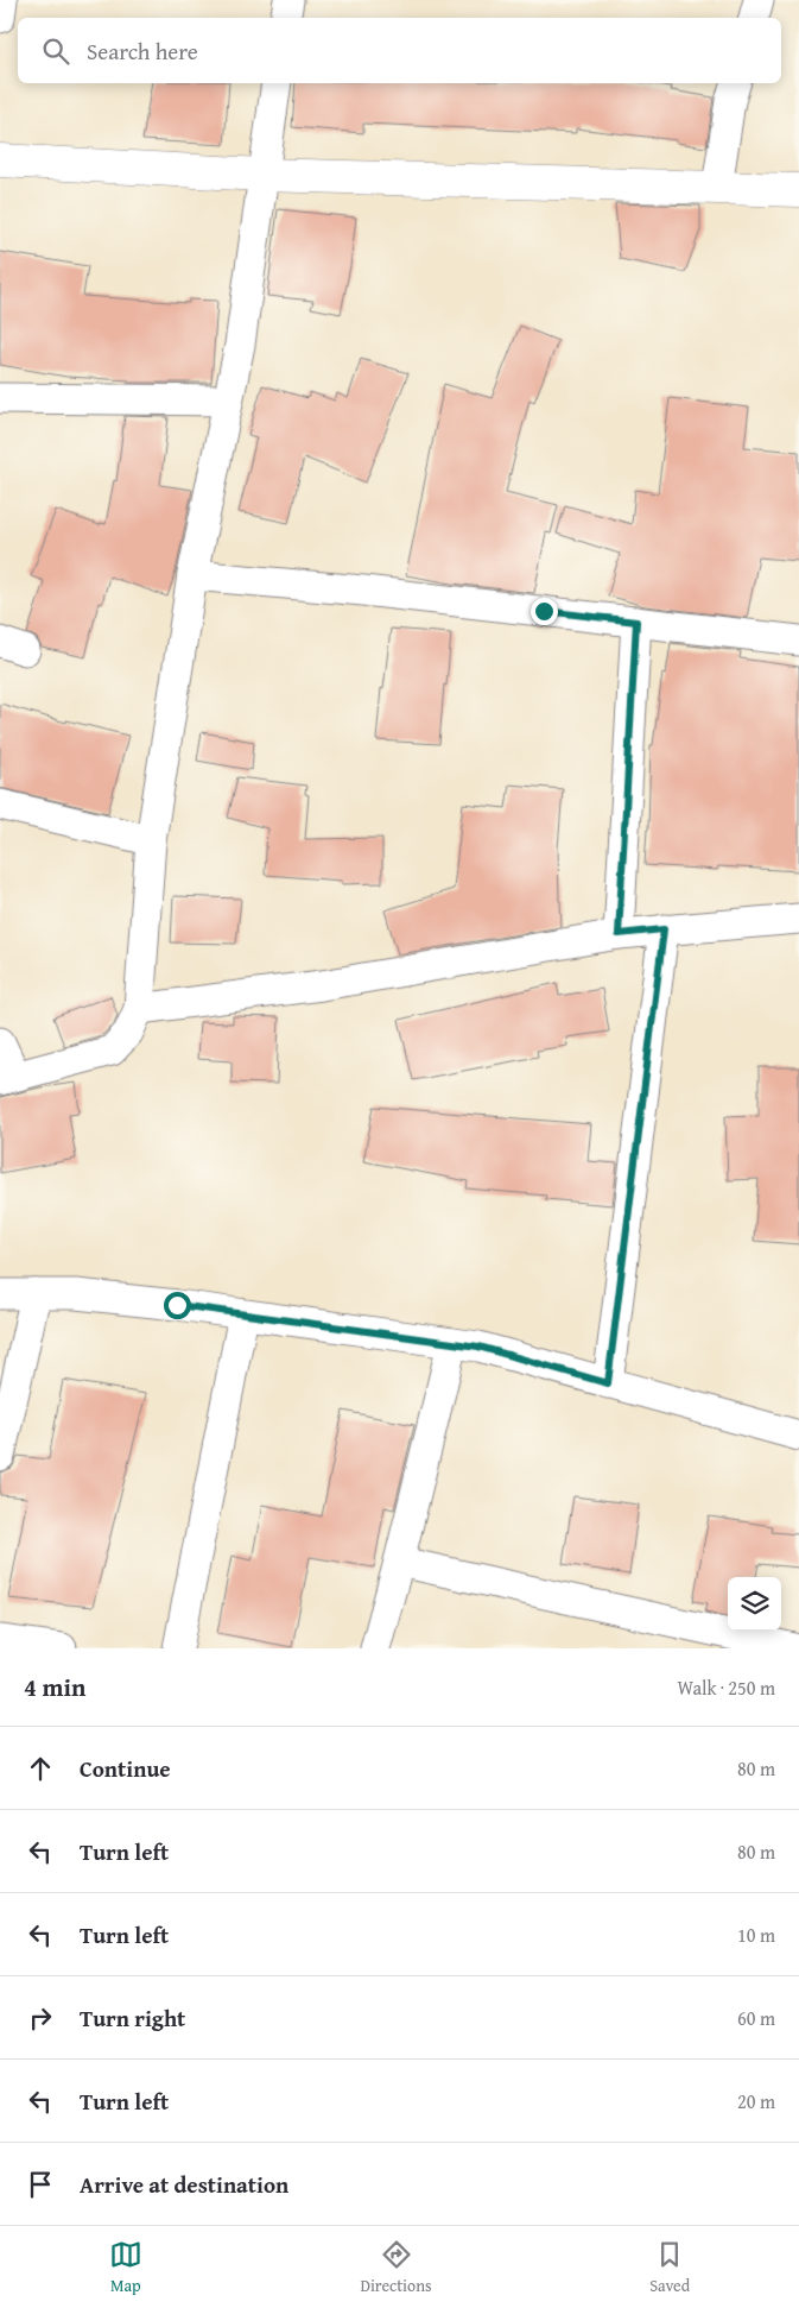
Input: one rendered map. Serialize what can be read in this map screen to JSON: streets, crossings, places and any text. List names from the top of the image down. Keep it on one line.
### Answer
{"page":{"search":"Search here","heading":["4 min","Walk · 250 m"],"list":[["Continue","80 m"],["Turn left","80 m"],["Turn left","10 m"],["Turn right","60 m"],["Turn left","20 m"],"Arrive at destination"],"nav":["Map","Directions","Saved"]}}
